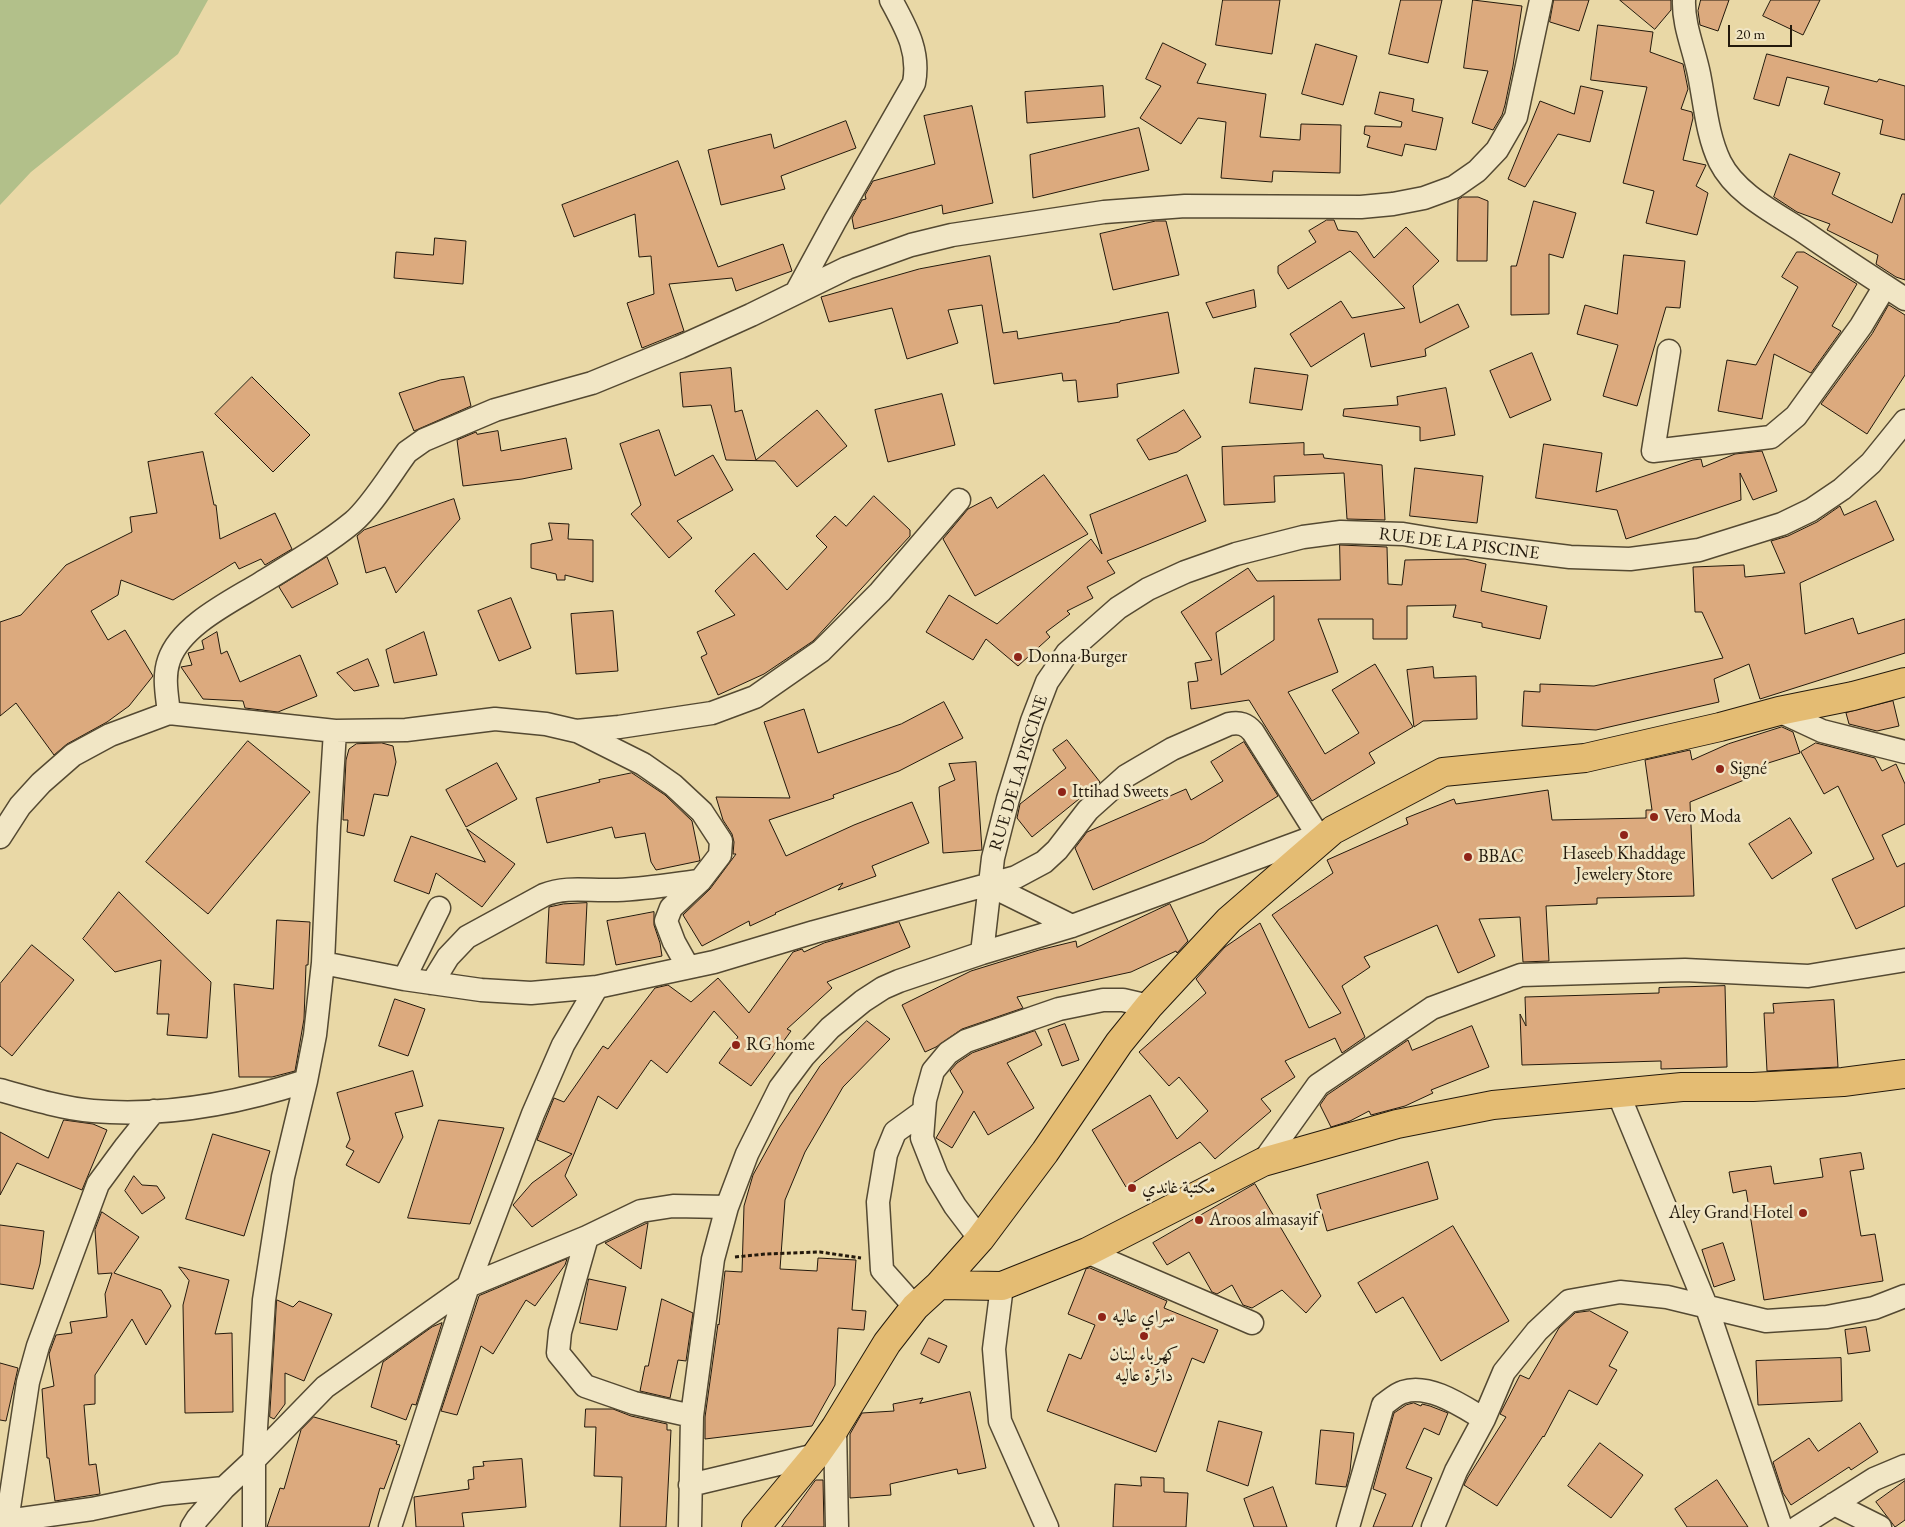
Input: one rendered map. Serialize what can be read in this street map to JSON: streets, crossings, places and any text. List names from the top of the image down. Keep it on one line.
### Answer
{"streets":{"street":["RUE DE LA PISCINE"]},"places":["Donna Burger","Signé","Ittihad Sweets","Vero Moda","Haseeb Khaddage Jewelery Store","BBAC","RG home","مكتبة غاندي","Aley Grand Hotel","Aroos almasayif","سراي عاليه","كهرباء لبنان دائرة عاليه"],"scale_bar":"20 m"}
